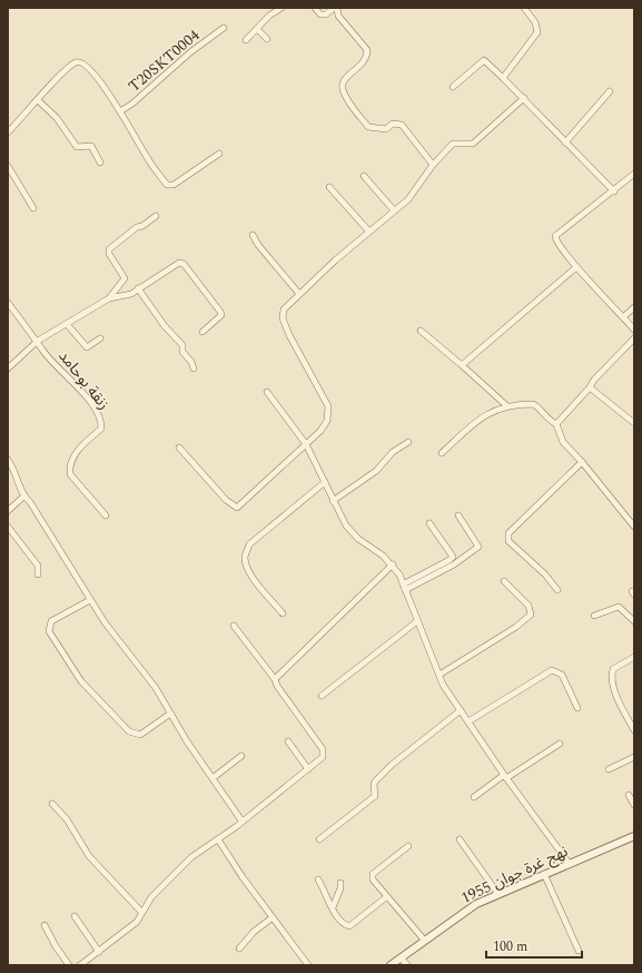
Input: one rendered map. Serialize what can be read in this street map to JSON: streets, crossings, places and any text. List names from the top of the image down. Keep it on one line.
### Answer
{"streets":{"street":["T20SKT0004","زنقة بوحامد","نهج غرة جوان 1955"]},"scale_bar":"100 m"}
